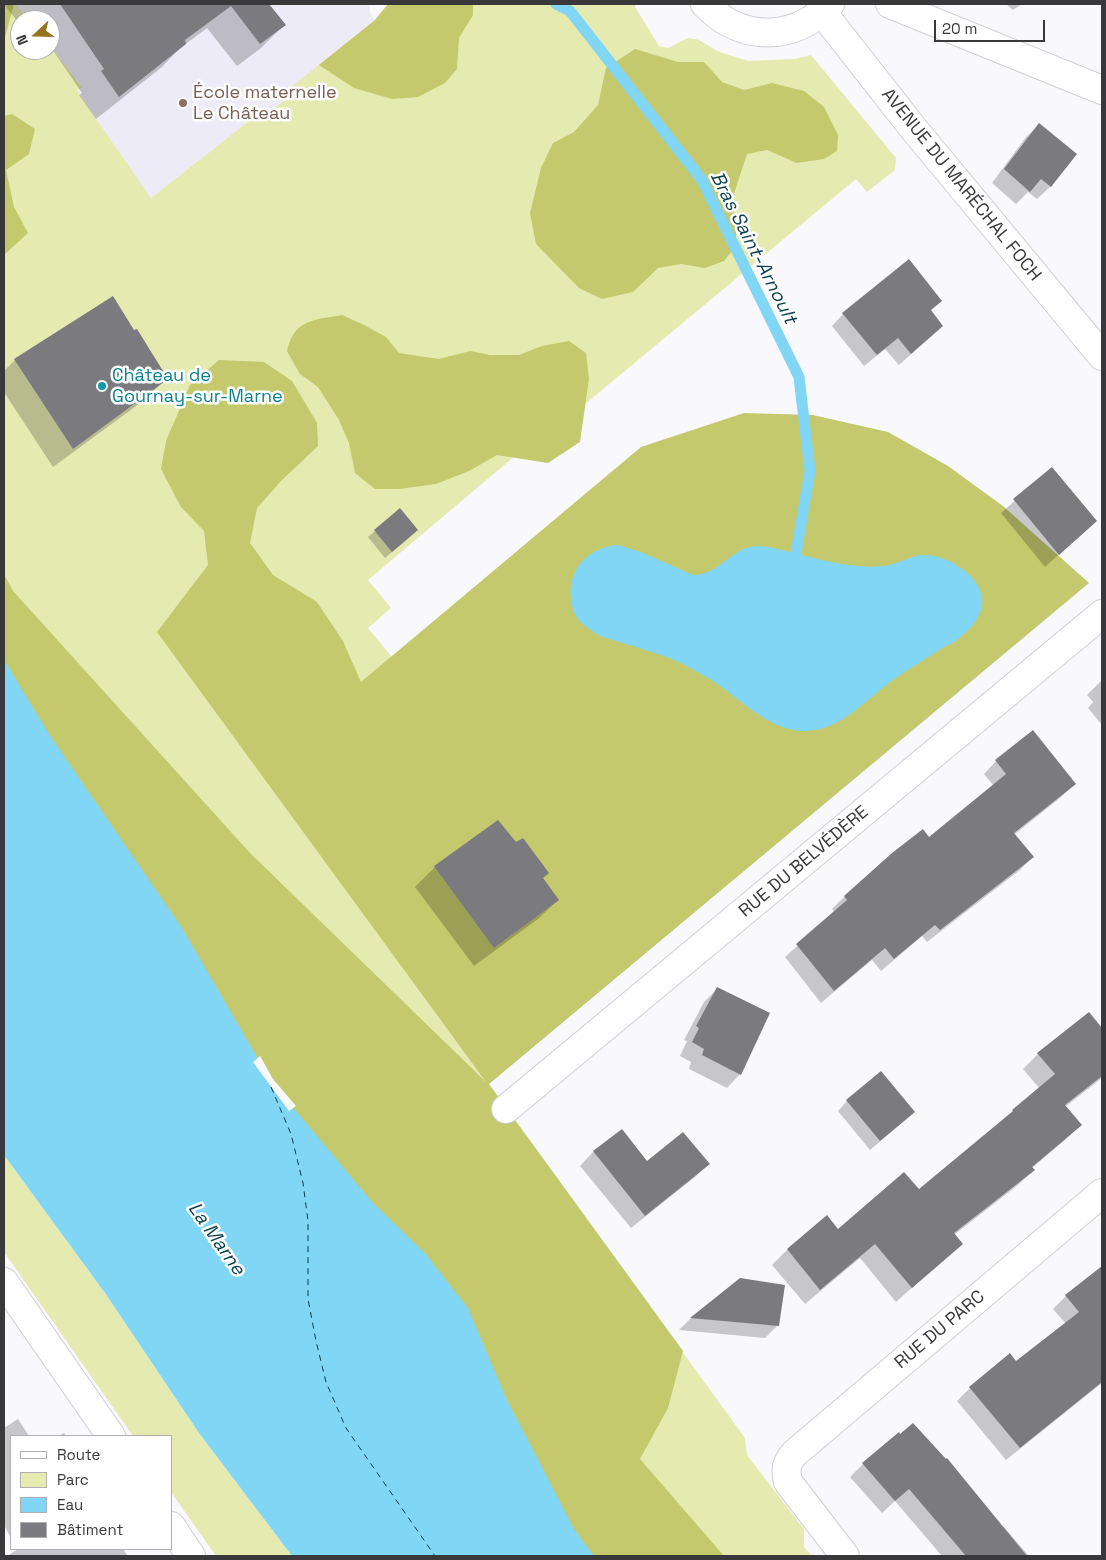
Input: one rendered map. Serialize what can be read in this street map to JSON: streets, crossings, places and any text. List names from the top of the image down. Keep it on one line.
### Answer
{"streets":{"street":["AVENUE DU MARÉCHAL FOCH","RUE DU BELVÉDÈRE","RUE DU PARC"]},"water":["Bras Saint-Arnoult","La Marne"],"places":["École maternelle Le Château","Château de Gournay-sur-Marne"],"legend":["Route","Parc","Eau","Bâtiment"],"scale_bar":"20 m","north":"left"}
